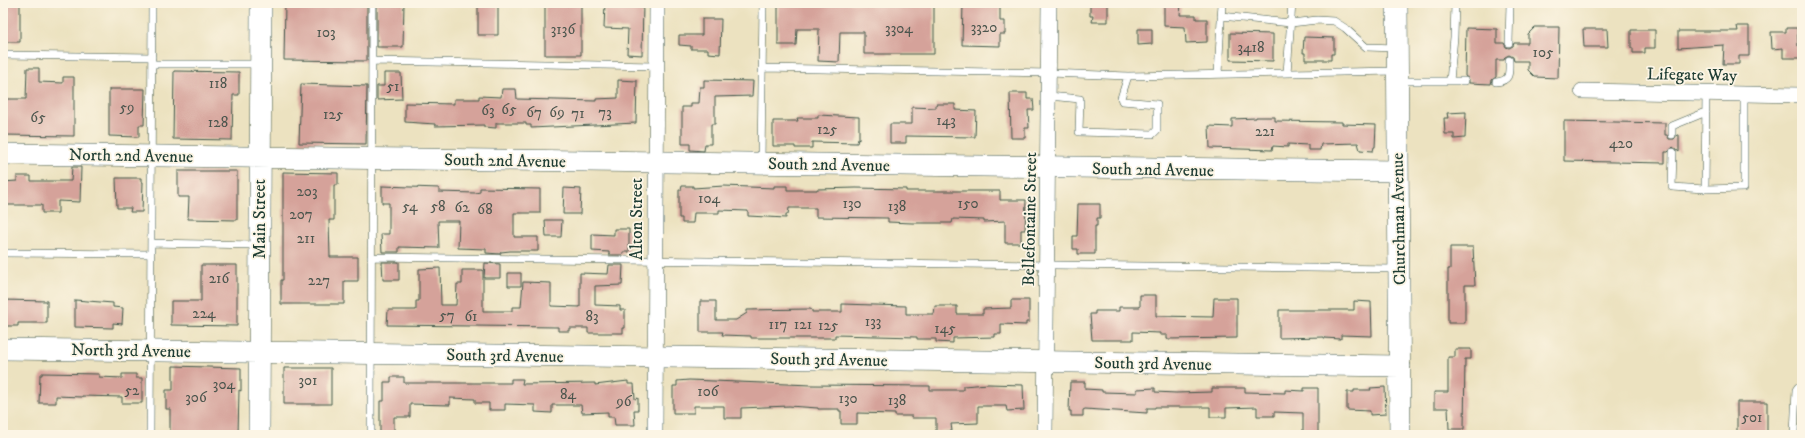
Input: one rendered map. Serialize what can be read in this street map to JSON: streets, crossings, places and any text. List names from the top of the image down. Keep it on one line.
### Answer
{"streets":{"street":["Lifegate Way","North 2nd Avenue","South 2nd Avenue","Main Street","Alton Street","Bellefontaine Street","Churchman Avenue","North 3rd Avenue","South 3rd Avenue"]},"crossings":[["North 2nd Avenue","South 2nd Avenue"],["North 2nd Avenue","Main Street"],["South 2nd Avenue","Main Street"],["South 2nd Avenue","Alton Street"],["South 2nd Avenue","Bellefontaine Street"],["South 2nd Avenue","Churchman Avenue"],["Main Street","North 3rd Avenue"],["Main Street","South 3rd Avenue"],["Alton Street","South 3rd Avenue"],["Bellefontaine Street","South 3rd Avenue"],["Churchman Avenue","South 3rd Avenue"],["North 3rd Avenue","South 3rd Avenue"]],"house_numbers":["3320","3304","3136","103","3418","105","118","51","59","65","63","67","69","73","71","125","65","143","128","125","221","420","203","104","130","150","54","58","138","62","68","207","211","216","227","224","57","61","83","133","117","121","125","145","301","304","52","106","84","306","130","138","96","501"]}
